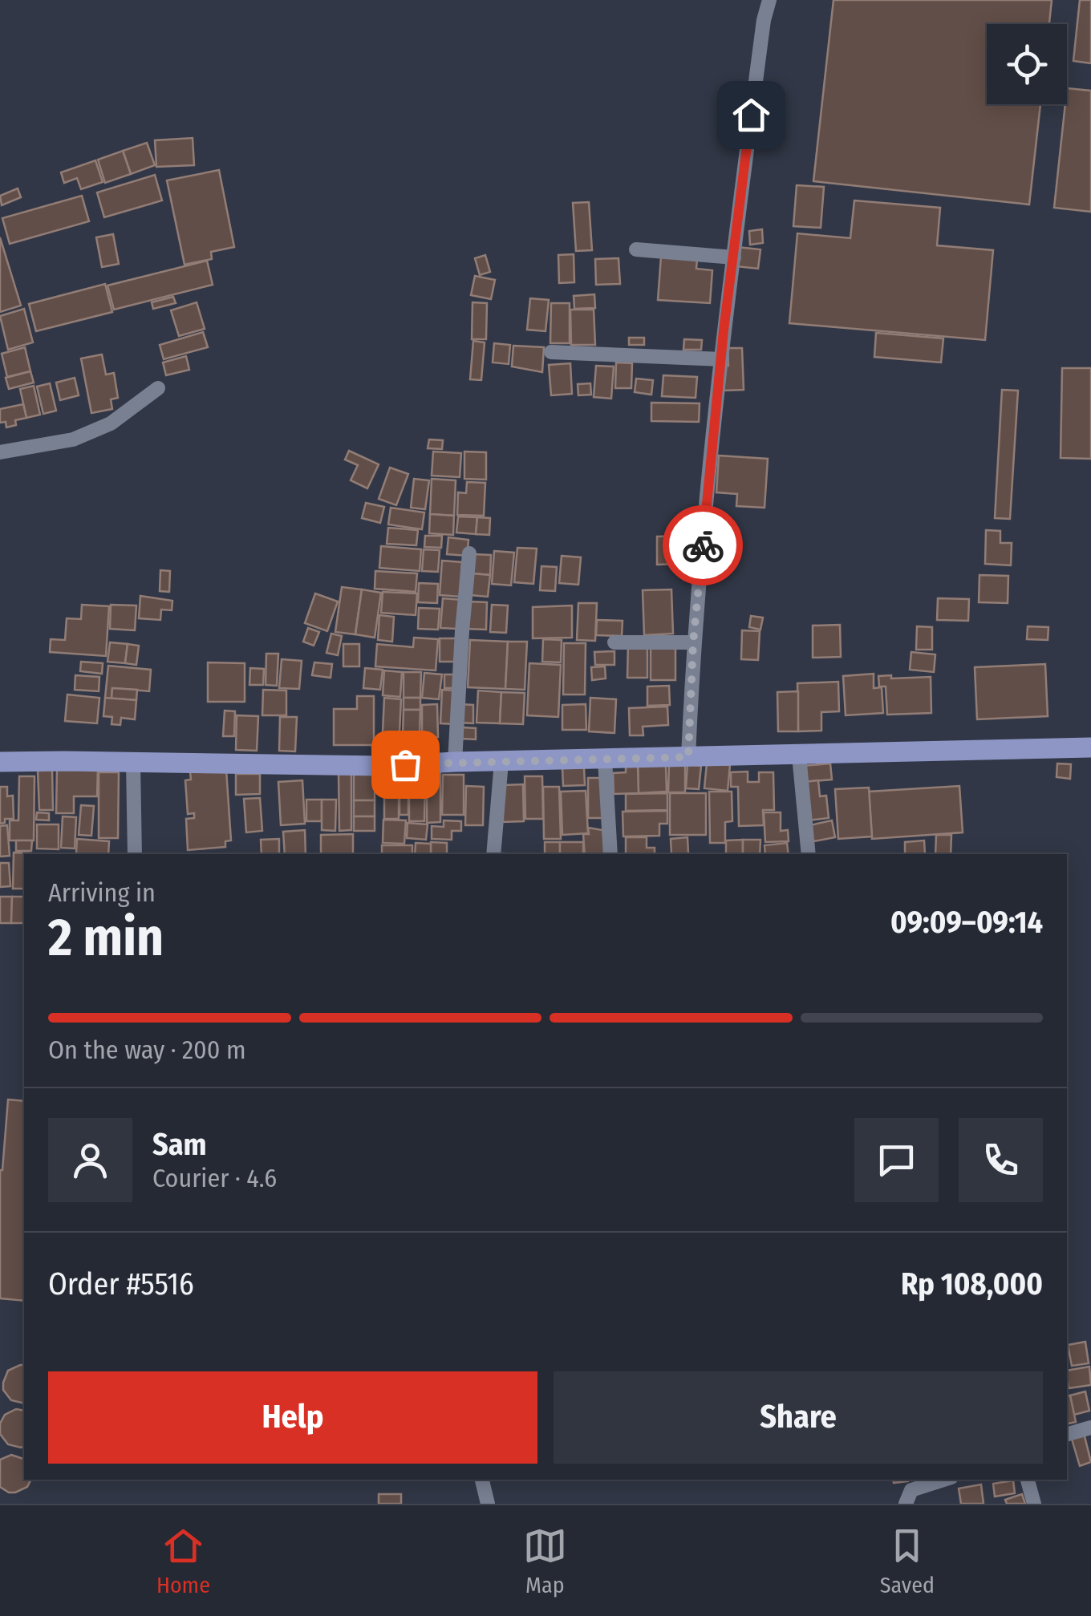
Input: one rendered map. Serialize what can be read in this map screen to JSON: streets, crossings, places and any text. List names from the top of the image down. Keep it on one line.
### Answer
{"page":{"heading":["2 min","Arriving in","09:09–09:14"],"panel":["Sam","Courier · 4.6","Order #5516","Rp 108,000"],"bar":"On the way · 200 m","buttons":["Help","Share"],"tabs":["Home","Map","Saved"]}}
